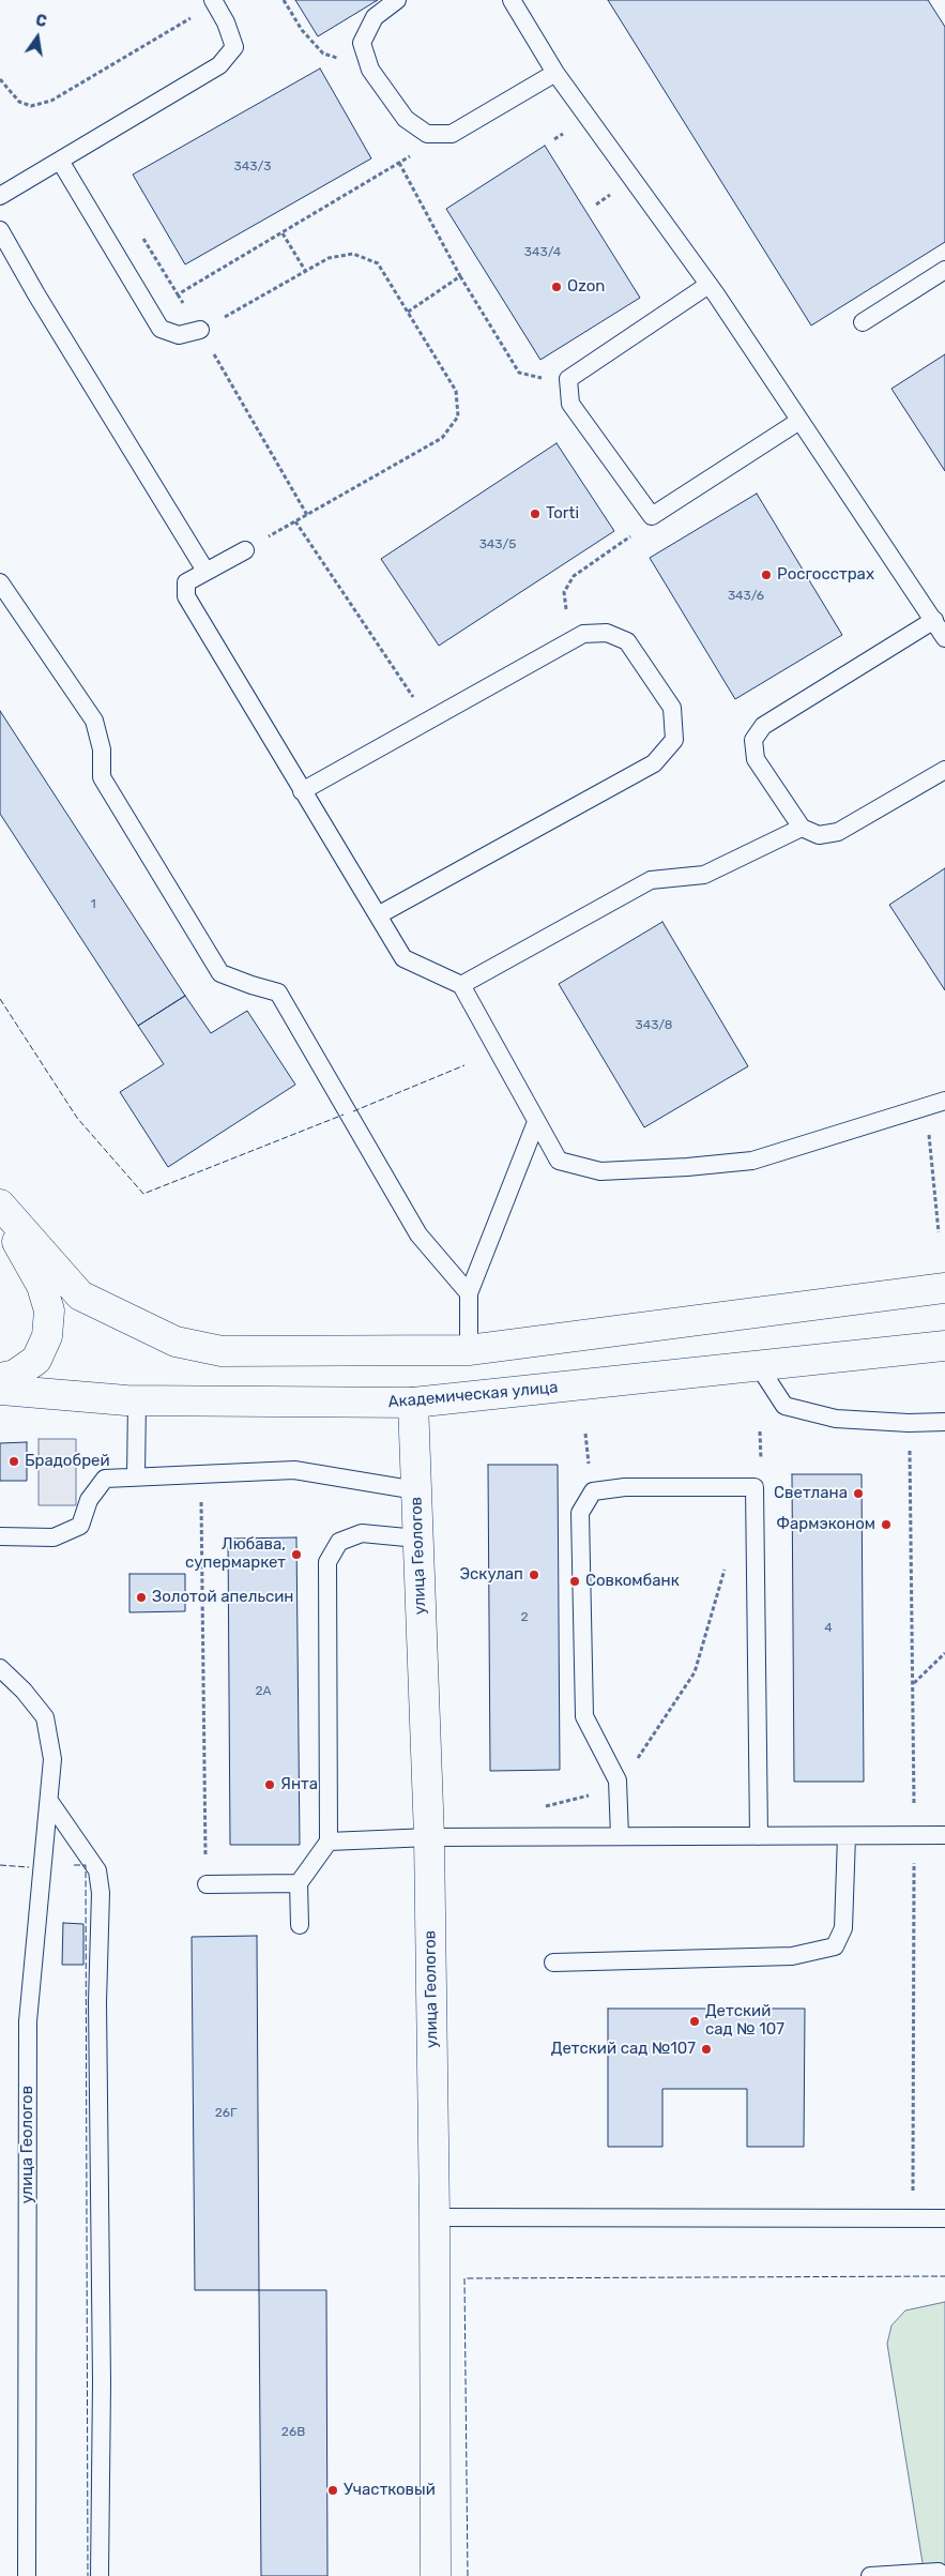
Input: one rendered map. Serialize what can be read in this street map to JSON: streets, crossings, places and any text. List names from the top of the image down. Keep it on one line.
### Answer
{"streets":{"main road":["Академическая улица","улица Геологов"]},"crossings":[["Академическая улица","улица Геологов"]],"places":["Ozon","Torti","Росгосстрах","Брадобрей","Светлана","Фармэконом","Любава, супермаркет","Эскулап","Совкомбанк","Золотой апельсин","Янта","Детский сад № 107","Детский сад №107","Участковый"],"house_numbers":["343/3","343/4","343/5","343/6","1","343/8","2","4","2А","26Г","26В"],"north":"top"}
